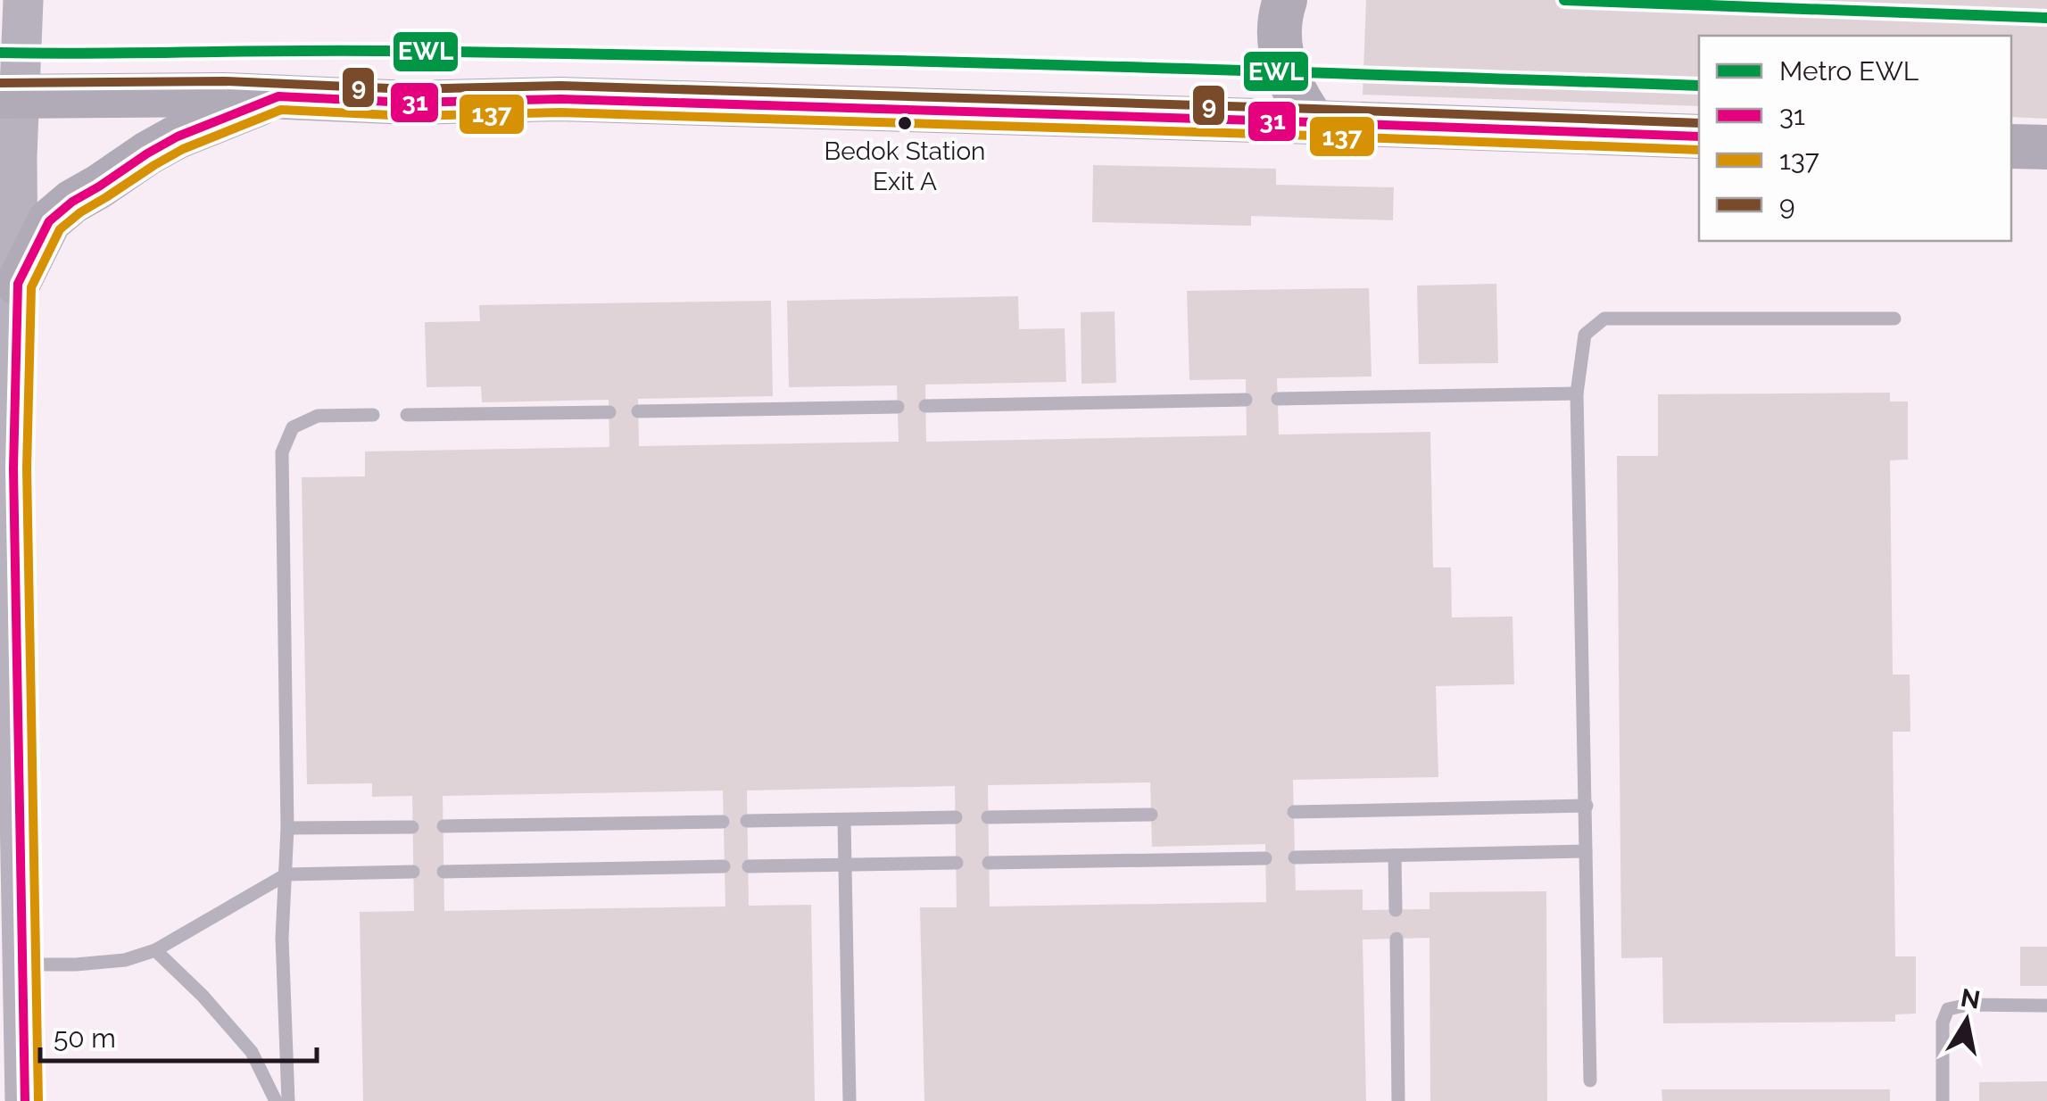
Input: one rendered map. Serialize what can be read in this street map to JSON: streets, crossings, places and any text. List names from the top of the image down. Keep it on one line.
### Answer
{"places":["Bedok Station Exit A"],"lines":["metro line EWL","transit line 9","transit line 31","transit line 137"],"legend":["Metro EWL","31","137","9"],"scale_bar":"50 m","north":"top"}
